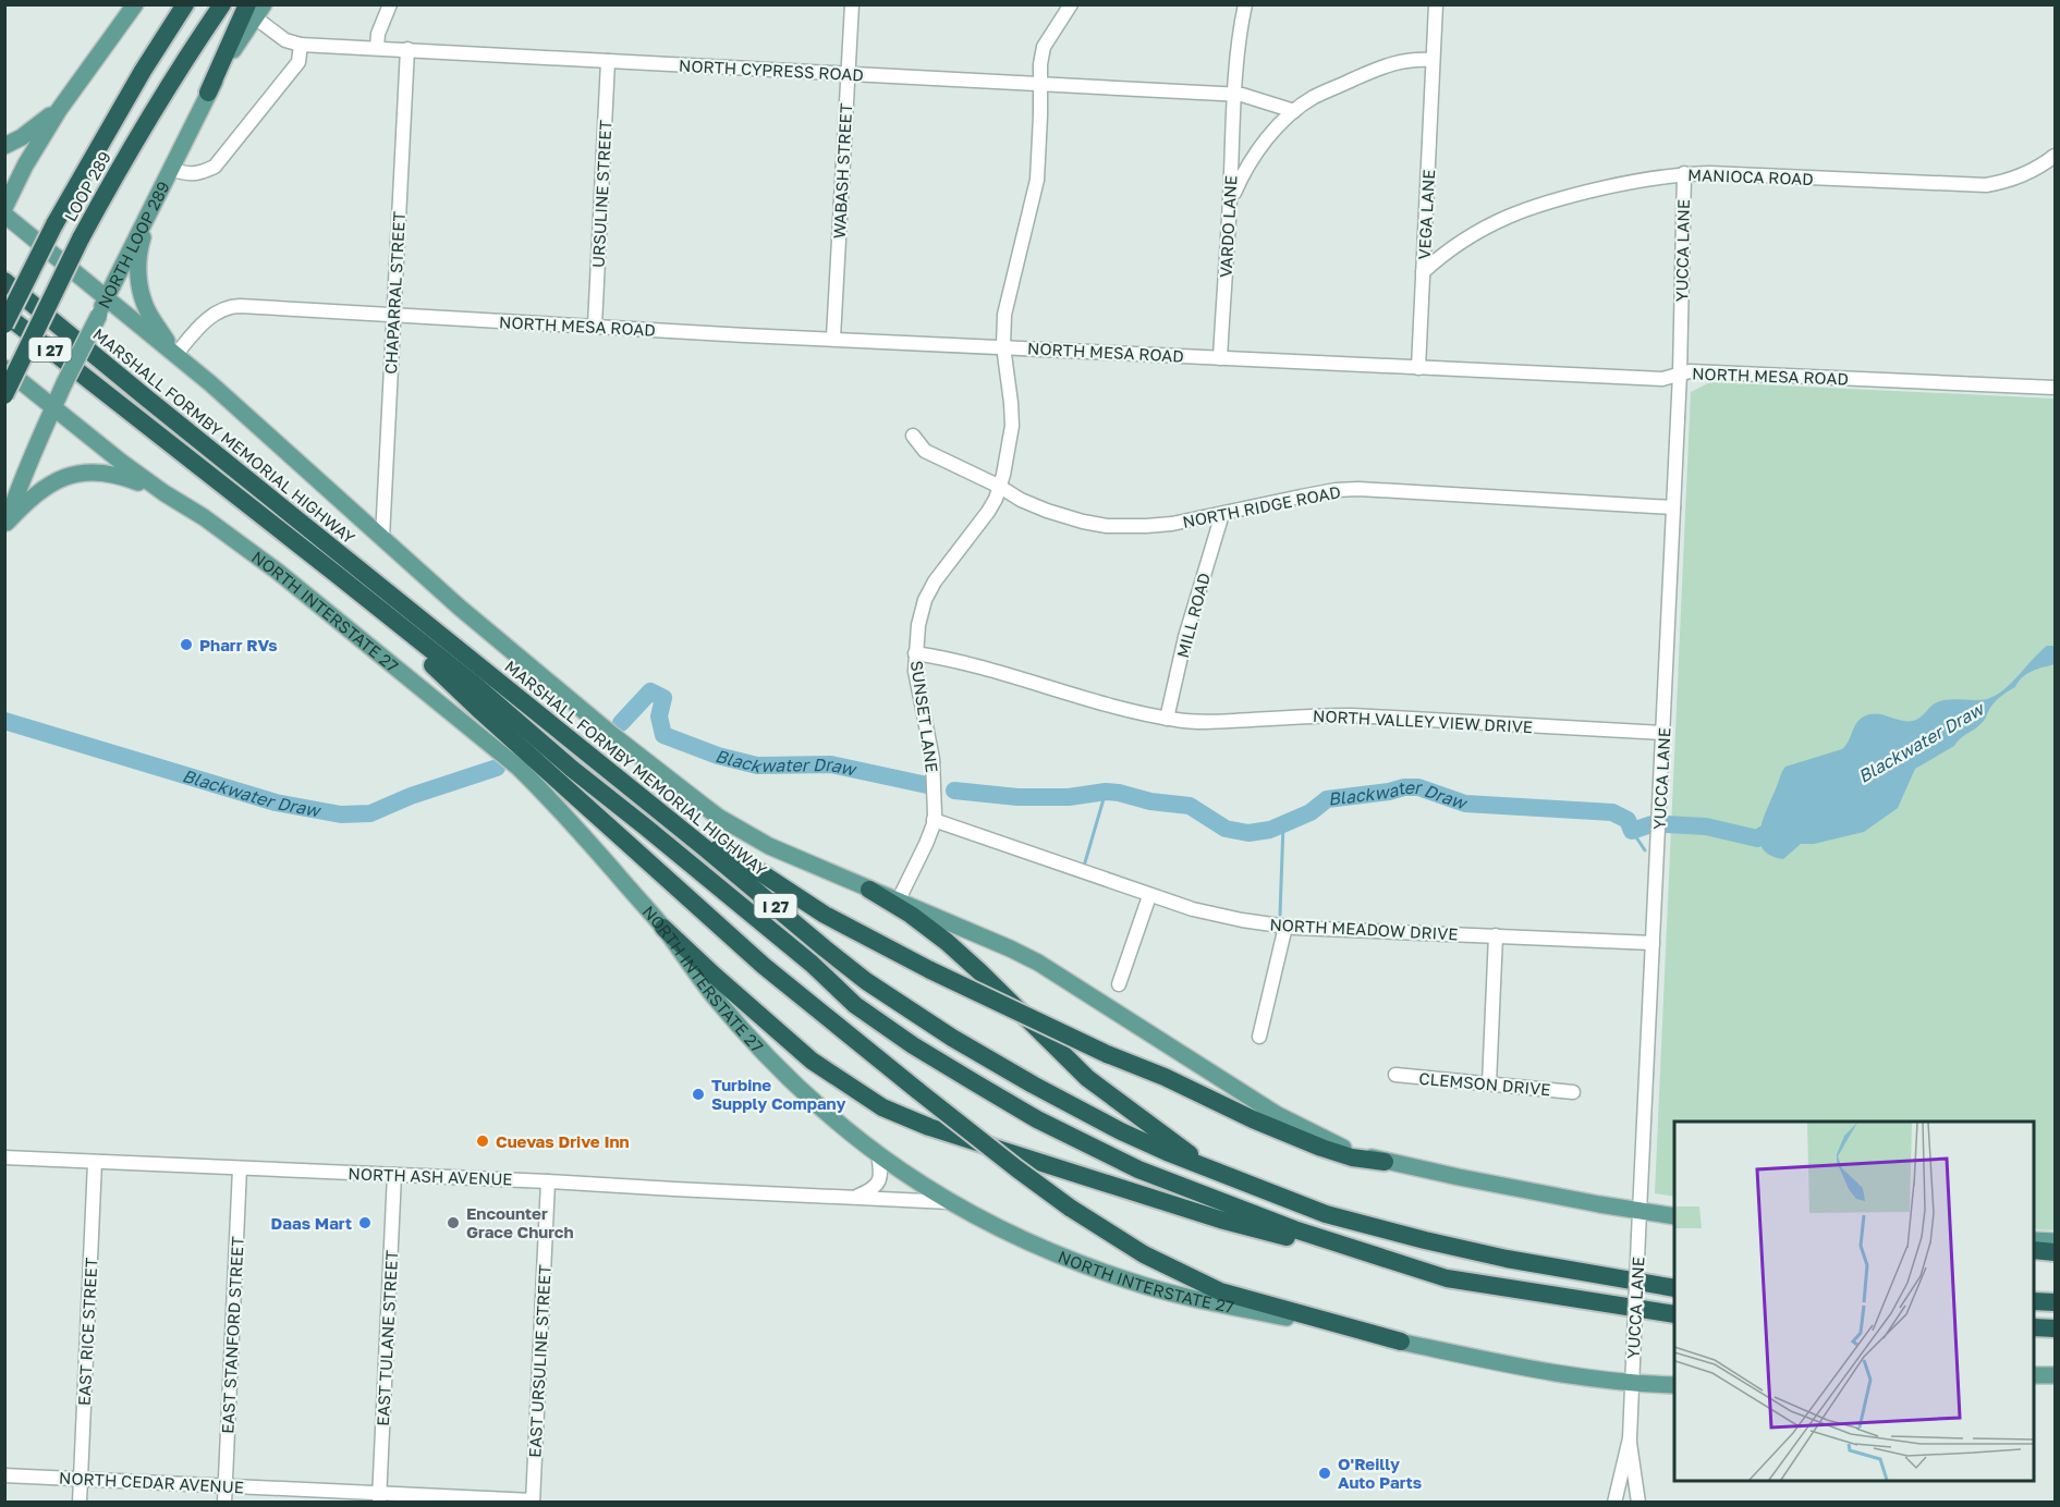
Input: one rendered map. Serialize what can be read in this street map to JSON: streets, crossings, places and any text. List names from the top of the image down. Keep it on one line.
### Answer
{"streets":{"highway":["LOOP 289","I 27","MARSHALL FORMBY MEMORIAL HIGHWAY"],"main road":["NORTH LOOP 289","NORTH INTERSTATE 27"],"street":["NORTH CYPRESS ROAD","WABASH STREET","MANIOCA ROAD","URSULINE STREET","VEGA LANE","VARDO LANE","YUCCA LANE","CHAPARRAL STREET","NORTH MESA ROAD","NORTH RIDGE ROAD","MILL ROAD","SUNSET LANE","NORTH VALLEY VIEW DRIVE","NORTH MEADOW DRIVE","CLEMSON DRIVE","NORTH ASH AVENUE","EAST RICE STREET","EAST STANFORD STREET","EAST TULANE STREET","EAST URSULINE STREET","NORTH CEDAR AVENUE"]},"crossings":[["NORTH CYPRESS ROAD","WABASH STREET"],["NORTH CYPRESS ROAD","URSULINE STREET"],["NORTH CYPRESS ROAD","VARDO LANE"],["NORTH CYPRESS ROAD","CHAPARRAL STREET"],["NORTH CYPRESS ROAD","SUNSET LANE"],["WABASH STREET","NORTH MESA ROAD"],["MANIOCA ROAD","VEGA LANE"],["MANIOCA ROAD","YUCCA LANE"],["URSULINE STREET","NORTH MESA ROAD"],["VEGA LANE","NORTH MESA ROAD"],["VARDO LANE","NORTH MESA ROAD"],["NORTH LOOP 289","NORTH INTERSTATE 27"],["YUCCA LANE","NORTH MESA ROAD"],["YUCCA LANE","NORTH RIDGE ROAD"],["YUCCA LANE","NORTH INTERSTATE 27"],["YUCCA LANE","NORTH VALLEY VIEW DRIVE"],["YUCCA LANE","NORTH MEADOW DRIVE"],["CHAPARRAL STREET","NORTH MESA ROAD"],["NORTH MESA ROAD","SUNSET LANE"],["NORTH RIDGE ROAD","MILL ROAD"],["NORTH RIDGE ROAD","SUNSET LANE"],["NORTH INTERSTATE 27","NORTH ASH AVENUE"],["MILL ROAD","NORTH VALLEY VIEW DRIVE"],["SUNSET LANE","NORTH VALLEY VIEW DRIVE"],["SUNSET LANE","NORTH MEADOW DRIVE"],["NORTH ASH AVENUE","EAST RICE STREET"],["NORTH ASH AVENUE","EAST STANFORD STREET"],["NORTH ASH AVENUE","EAST TULANE STREET"],["NORTH ASH AVENUE","EAST URSULINE STREET"],["EAST RICE STREET","NORTH CEDAR AVENUE"],["EAST STANFORD STREET","NORTH CEDAR AVENUE"],["EAST TULANE STREET","NORTH CEDAR AVENUE"],["EAST URSULINE STREET","NORTH CEDAR AVENUE"]],"water":["Blackwater Draw"],"places":["Pharr RVs","Turbine Supply Company","Cuevas Drive Inn","Daas Mart","Encounter Grace Church","O'Reilly Auto Parts"]}
